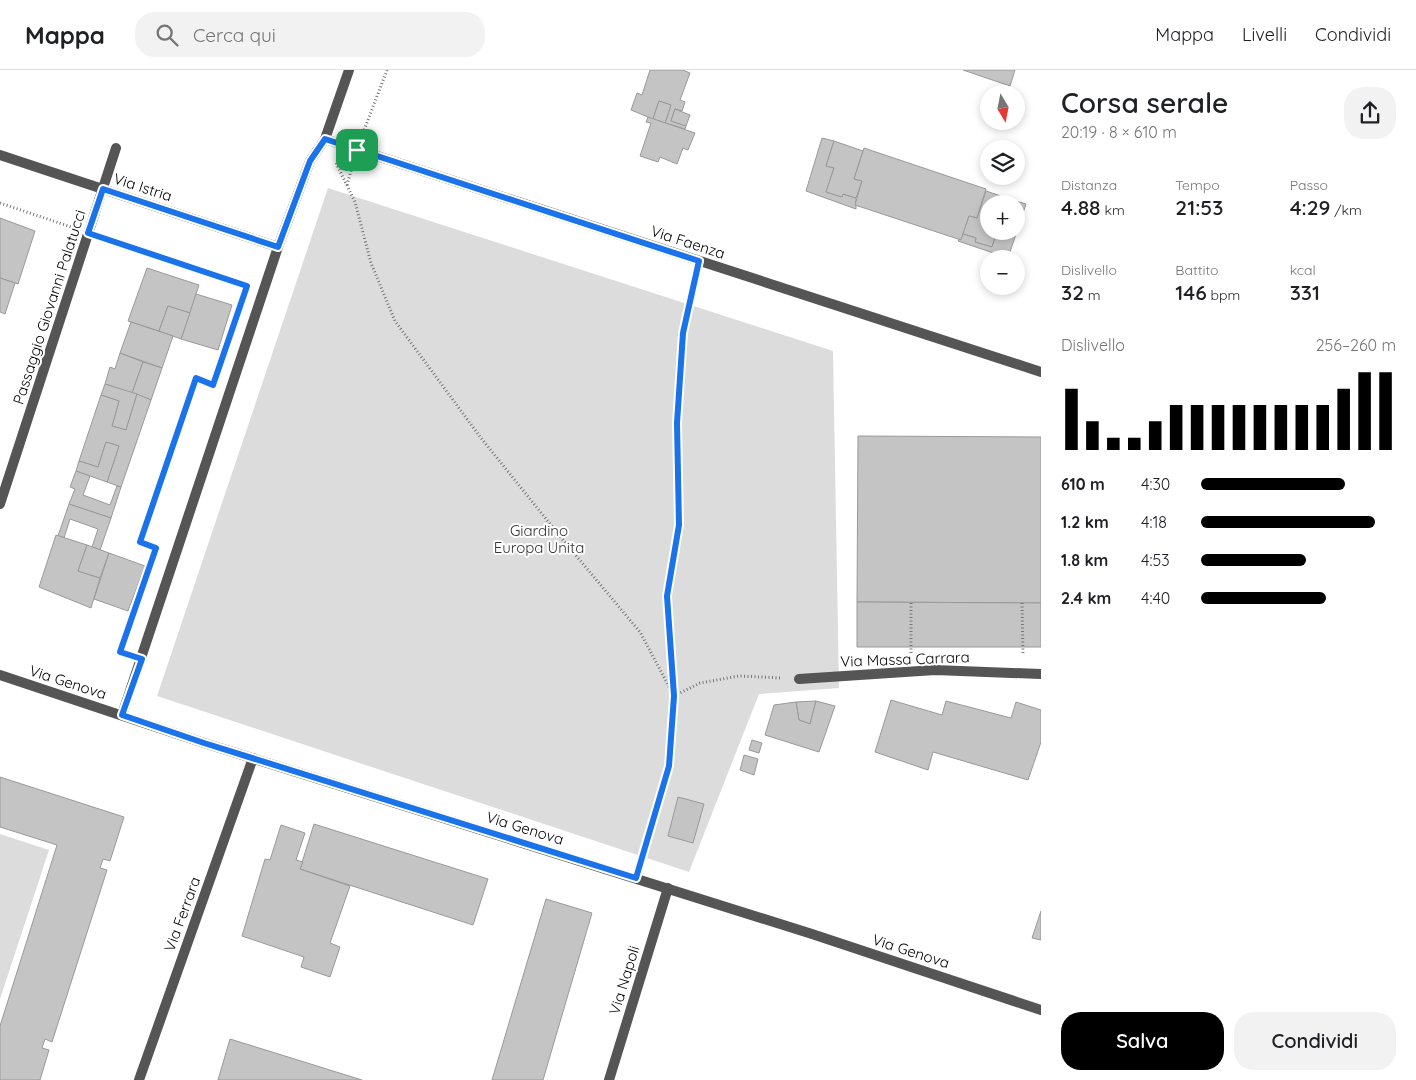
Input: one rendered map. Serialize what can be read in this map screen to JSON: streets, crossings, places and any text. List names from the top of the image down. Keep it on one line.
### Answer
{"streets":{"street":["Via Istria","Via Faenza","Passaggio Giovanni Palatucci","Via Massa Carrara","Via Genova","Via Ferrara","Via Napoli"]},"crossings":[["Via Istria","Passaggio Giovanni Palatucci"],["Via Genova","Via Ferrara"],["Via Genova","Via Napoli"]],"parks":["Giardino Europa Unita"],"north":"bottom","page":{"header":"Mappa","search":"Cerca qui","nav":["Mappa","Livelli","Condividi"],"heading":["Corsa serale","20:19 · 8 × 610 m"],"map_buttons":["+","−"],"stats":[["Distanza","4.88 km"],["Tempo","21:53"],["Passo","4:29 /km"],["Dislivello","32 m"],["Battito","146 bpm"],["kcal","331"]],"chart":["Dislivello","256–260 m"],"list":[{"name":"610 m","note":"4:30"},{"name":"1.2 km","note":"4:18"},{"name":"1.8 km","note":"4:53"},{"name":"2.4 km","note":"4:40"}],"buttons":["Salva","Condividi"]}}
